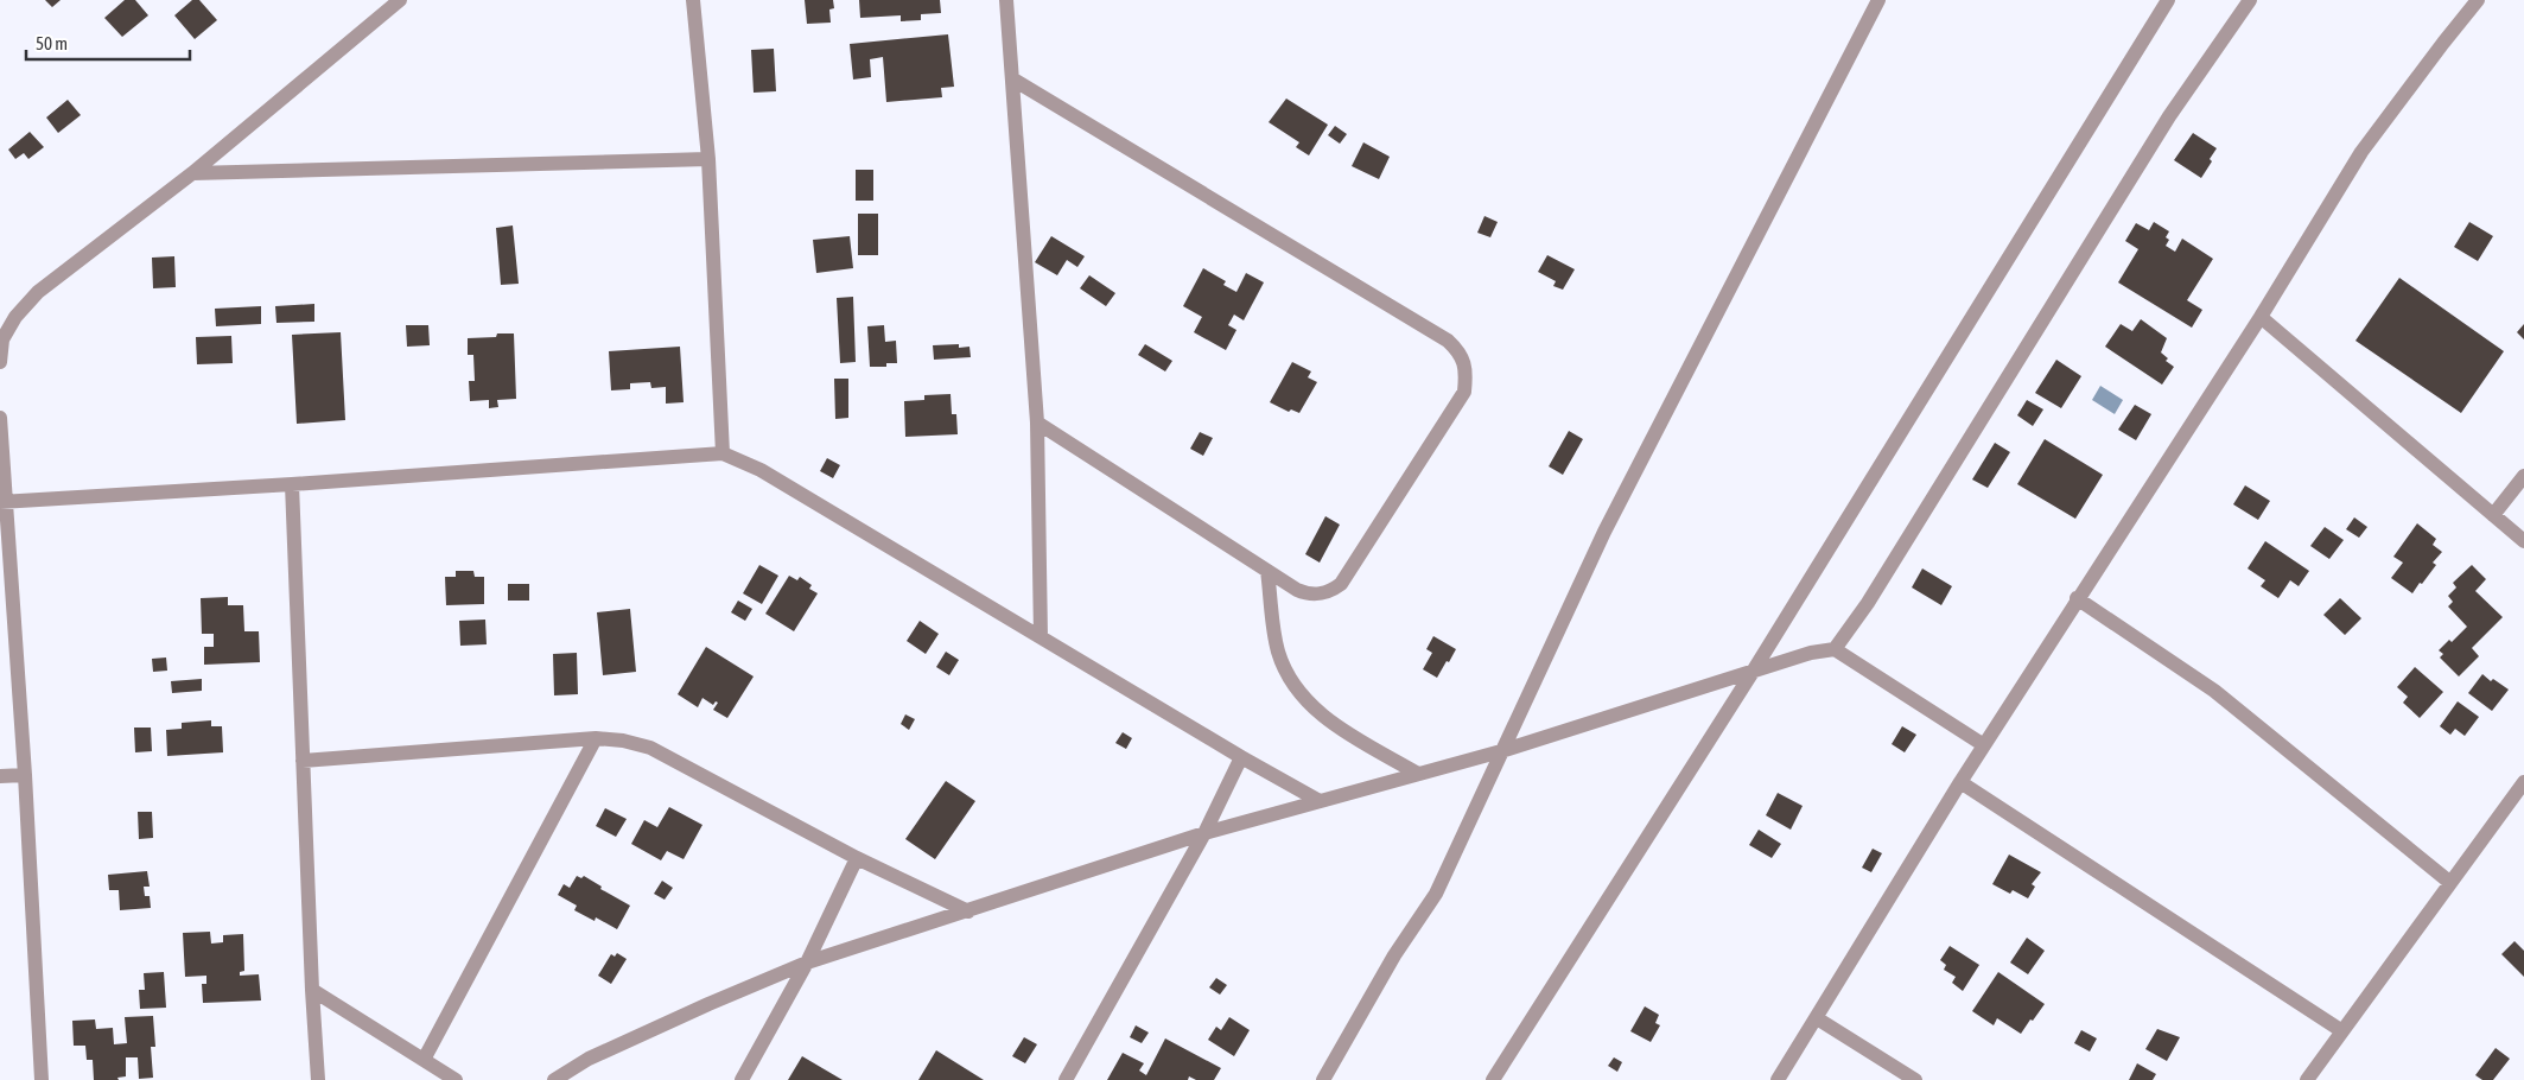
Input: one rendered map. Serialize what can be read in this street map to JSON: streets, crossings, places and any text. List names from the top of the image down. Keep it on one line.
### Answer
{"scale_bar":"50 m"}
